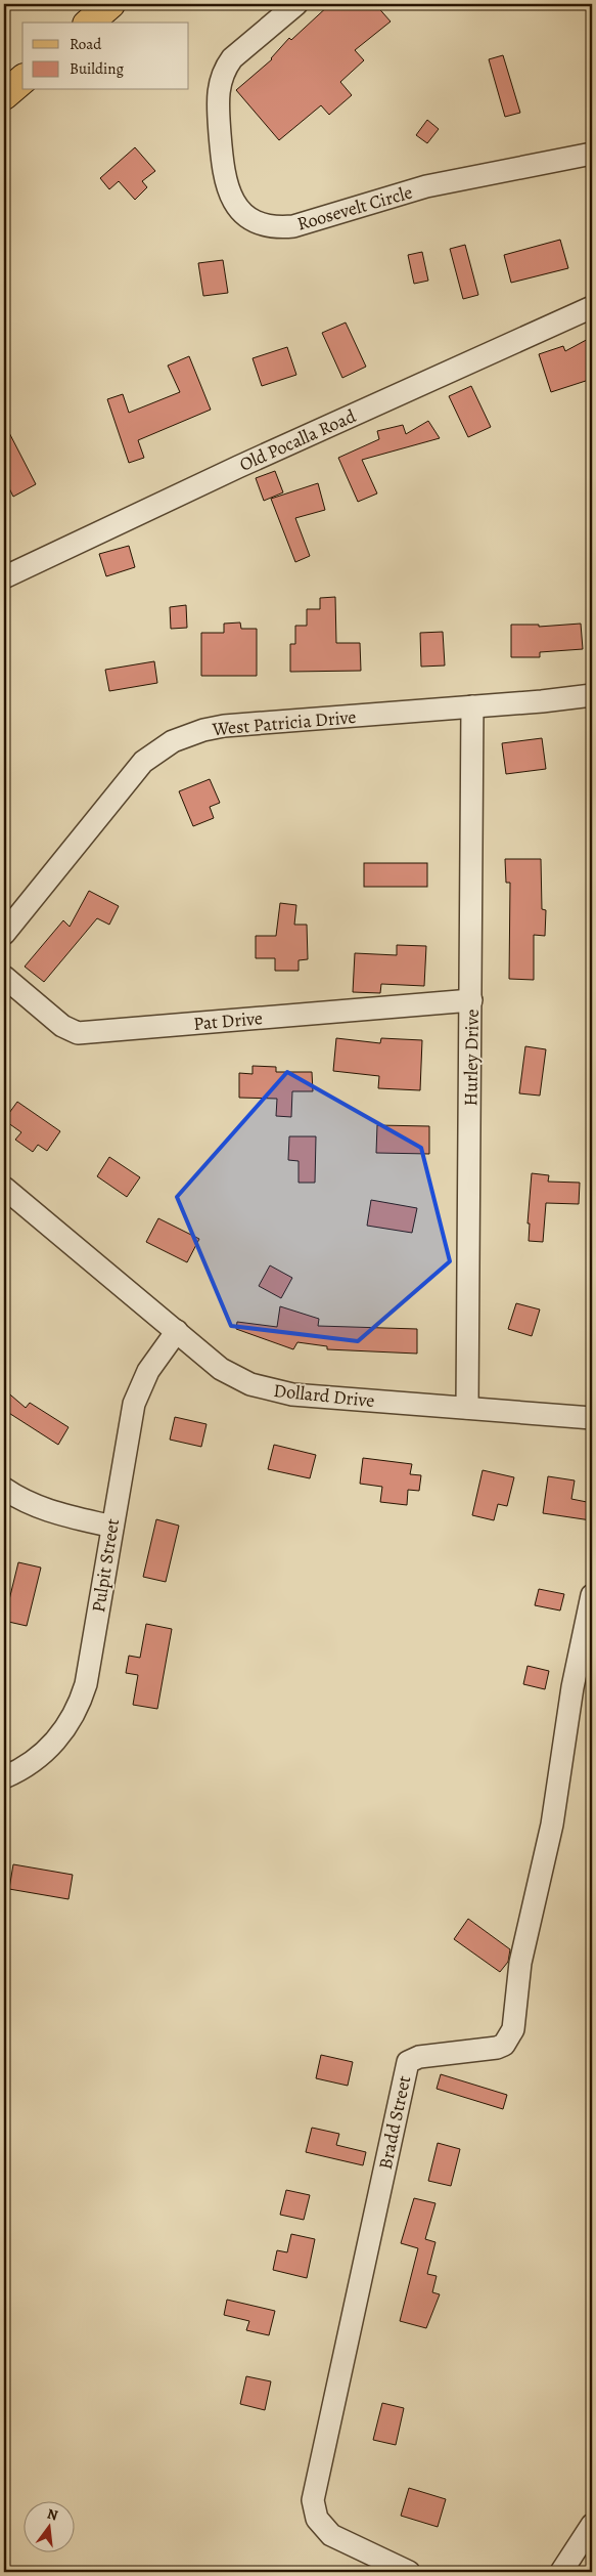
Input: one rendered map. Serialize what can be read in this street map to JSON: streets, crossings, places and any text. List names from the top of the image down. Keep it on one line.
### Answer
{"streets":{"street":["Roosevelt Circle","Old Pocalla Road","West Patricia Drive","Pat Drive","Hurley Drive","Dollard Drive","Pulpit Street","Bradd Street"]},"crossings":[["West Patricia Drive","Hurley Drive"],["Pat Drive","Hurley Drive"],["Hurley Drive","Dollard Drive"],["Dollard Drive","Pulpit Street"]],"legend":["Road","Building"],"north":"top"}
